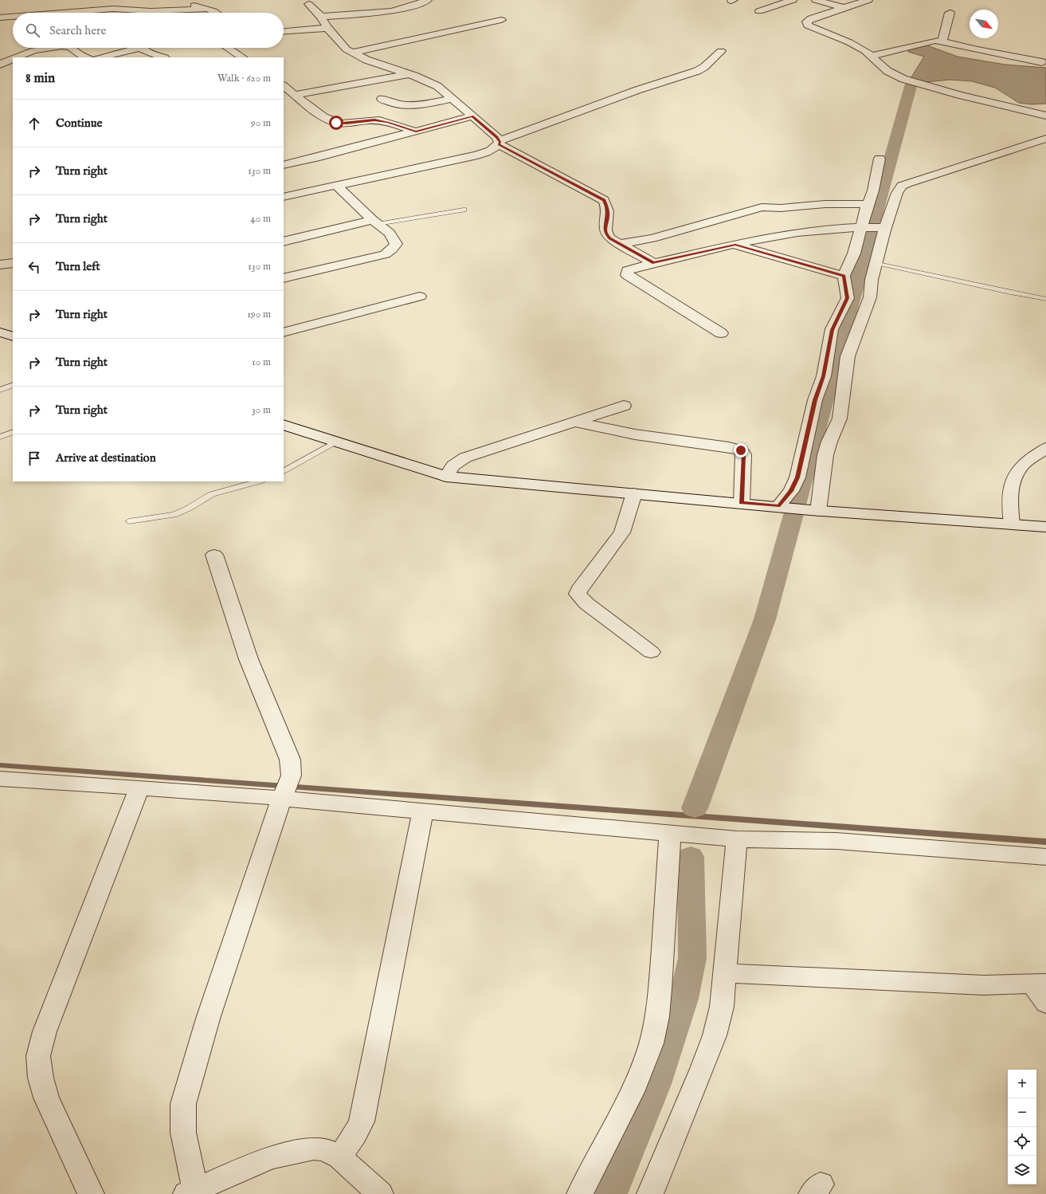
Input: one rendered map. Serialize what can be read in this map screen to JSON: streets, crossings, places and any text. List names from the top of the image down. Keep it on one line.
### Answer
{"north":"bottom right","page":{"search":"Search here","heading":["8 min","Walk · 620 m"],"list":[["Continue","90 m"],["Turn right","130 m"],["Turn right","40 m"],["Turn left","130 m"],["Turn right","190 m"],["Turn right","10 m"],["Turn right","30 m"],"Arrive at destination"],"map_buttons":["+","−"]}}
